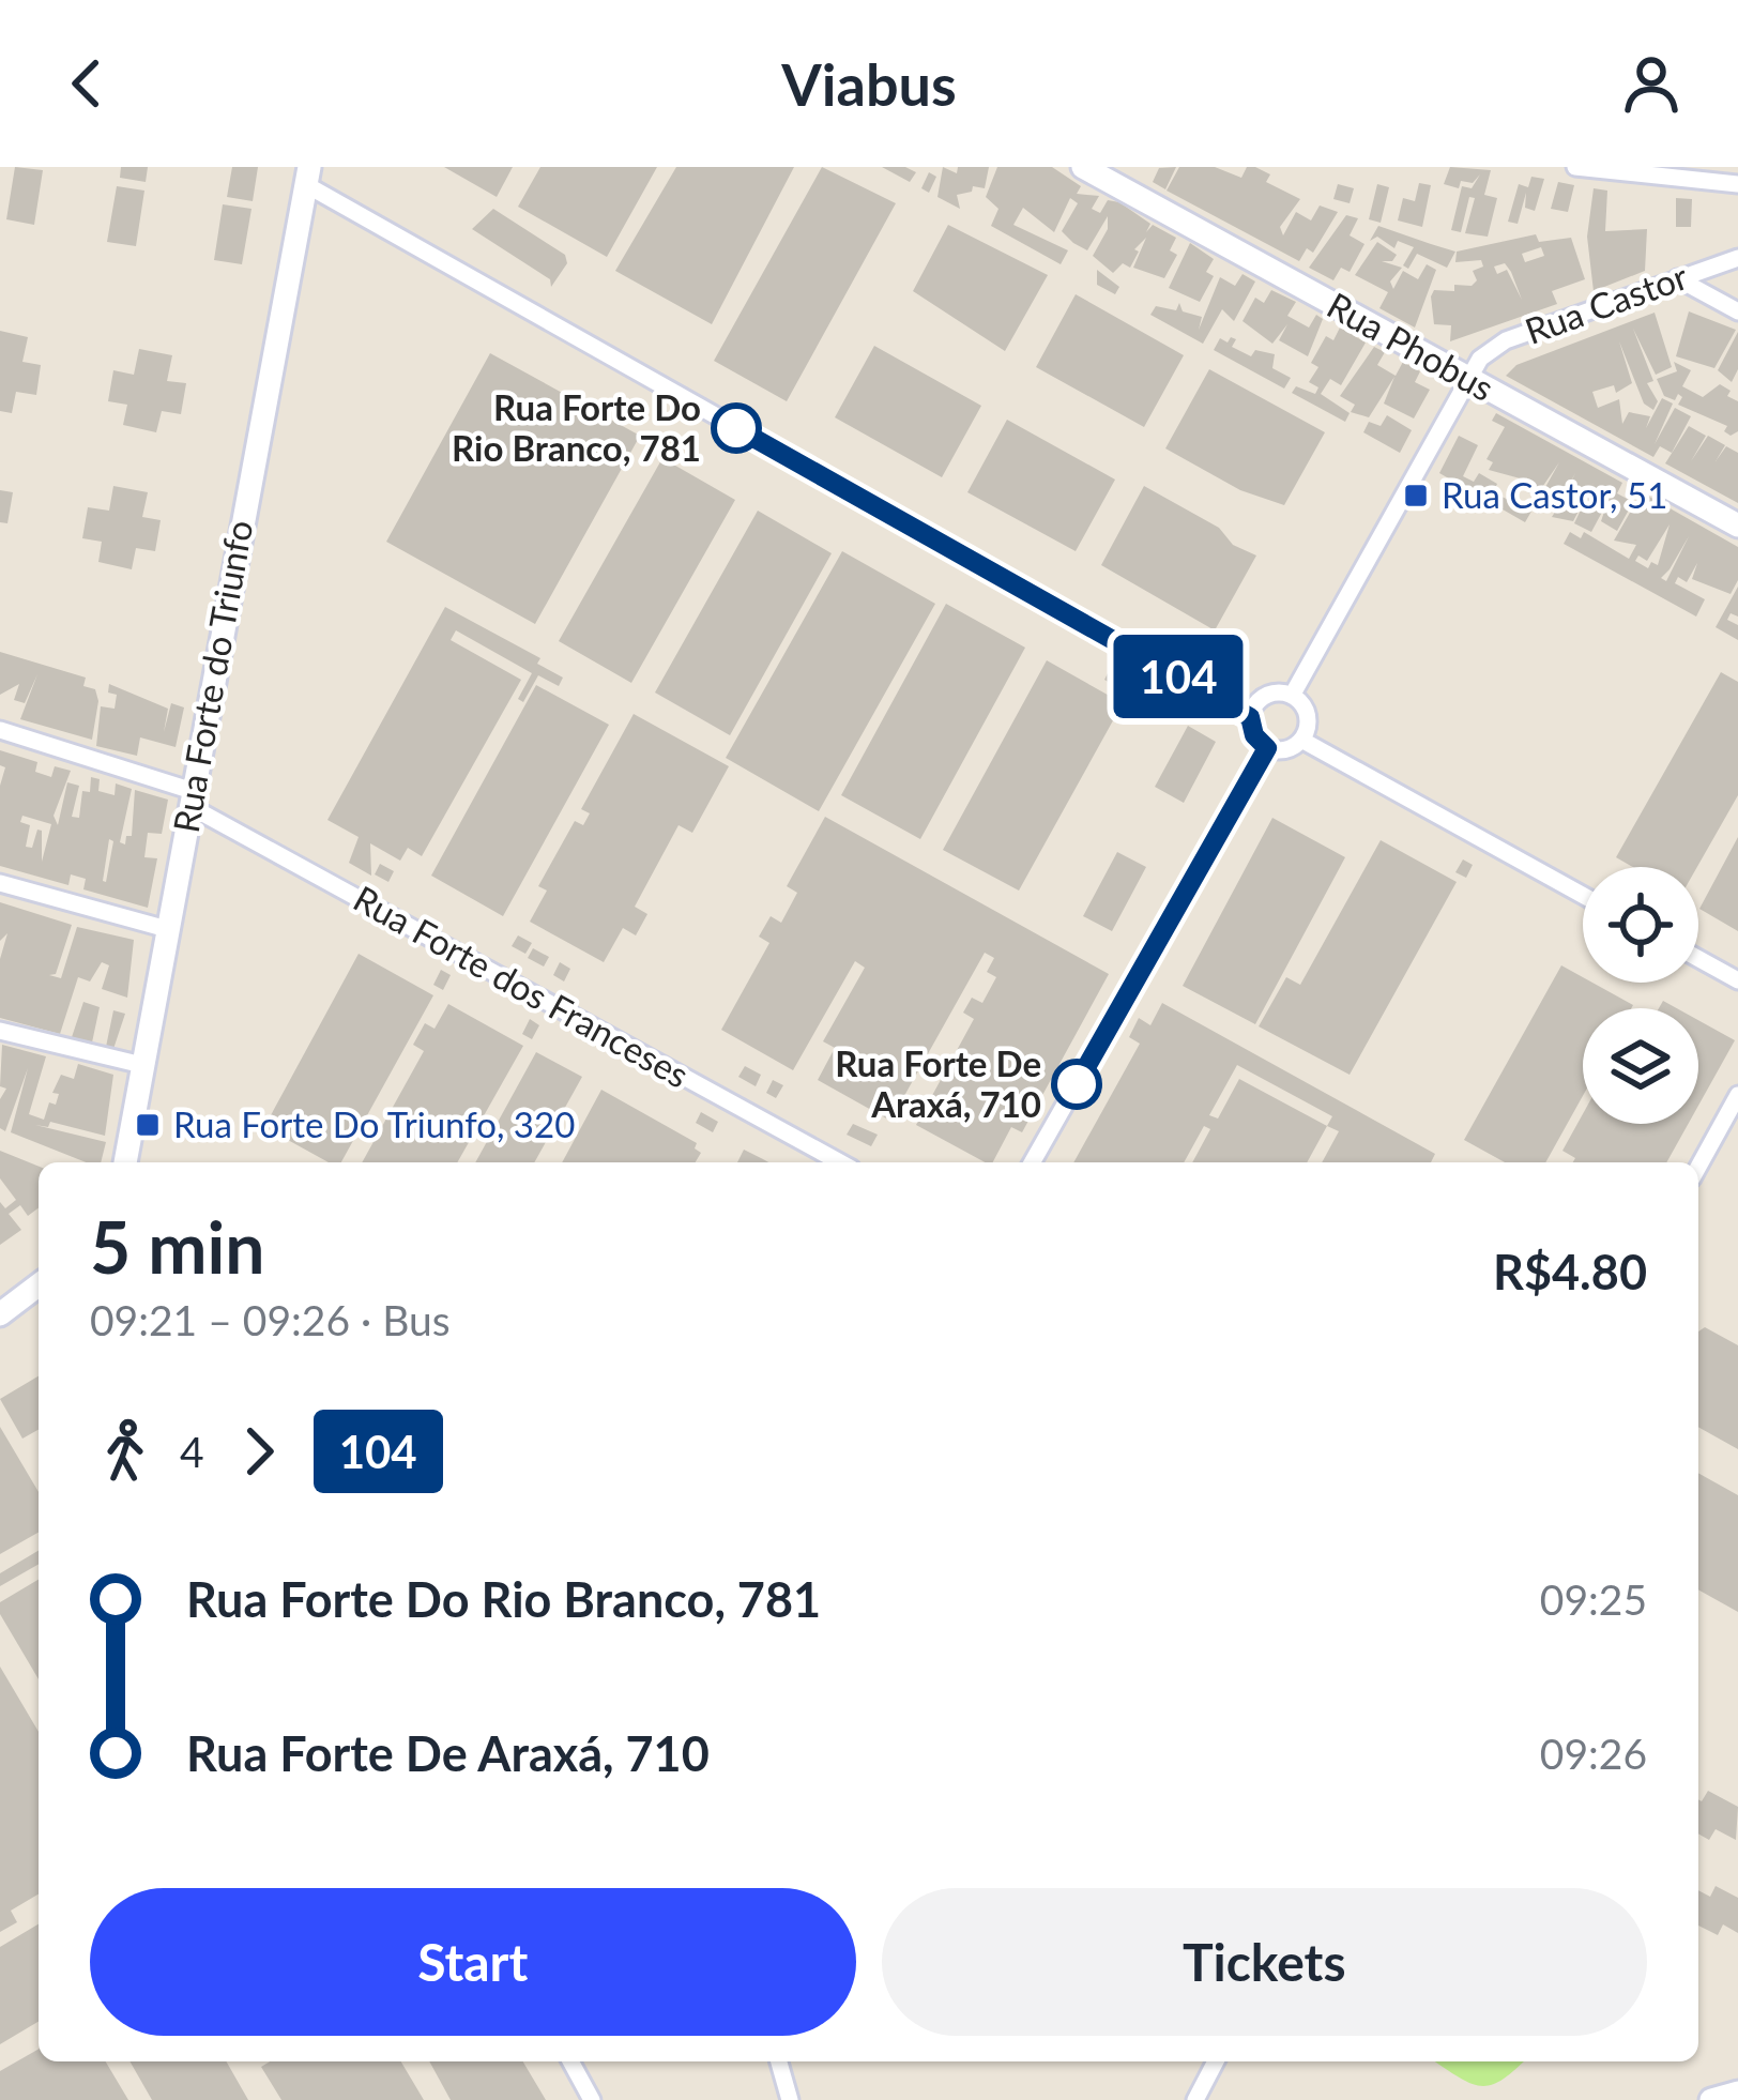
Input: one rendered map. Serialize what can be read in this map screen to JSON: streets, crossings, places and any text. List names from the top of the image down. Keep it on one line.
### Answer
{"streets":{"street":["Rua Castor","Rua Phobus","Rua Forte do Triunfo","Rua Forte dos Franceses"]},"crossings":[["Rua Castor","Rua Phobus"],["Rua Forte do Triunfo","Rua Forte dos Franceses"]],"places":{"other":["Rua Forte Do Rio Branco, 781","Rua Forte De Araxá, 710"],"transit":["Rua Castor, 51","Rua Forte Do Triunfo, 320"]},"lines":["bus line 104"],"page":{"header":"Viabus","on_map":"104","heading":["5 min","09:21 – 09:26 · Bus","R$4.80"],"legs":["4","104"],"list":[{"name":"Rua Forte Do Rio Branco, 781","value":"09:25"},{"name":"Rua Forte De Araxá, 710","value":"09:26"}],"buttons":["Start","Tickets"]}}
